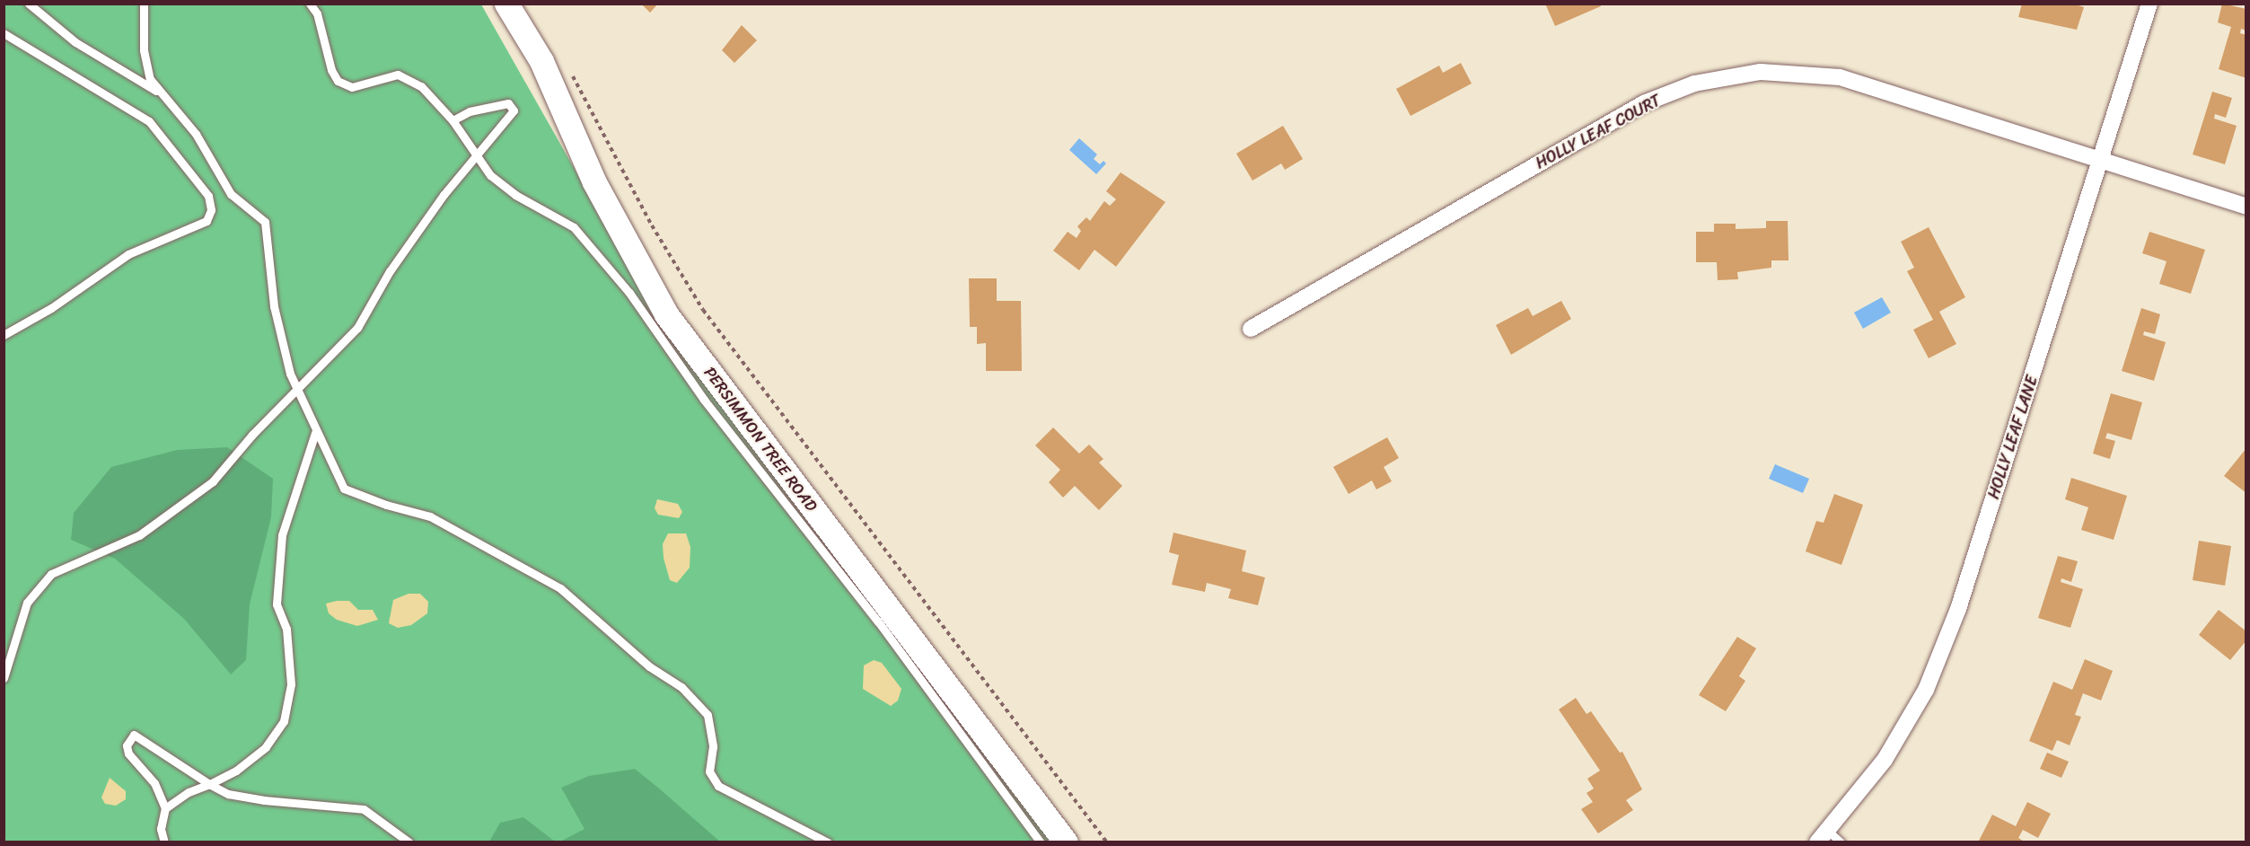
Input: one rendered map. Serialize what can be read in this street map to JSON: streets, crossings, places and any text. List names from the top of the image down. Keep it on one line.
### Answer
{"streets":{"main road":["PERSIMMON TREE ROAD"],"street":["HOLLY LEAF COURT","HOLLY LEAF LANE"]},"crossings":[["HOLLY LEAF COURT","HOLLY LEAF LANE"]]}
